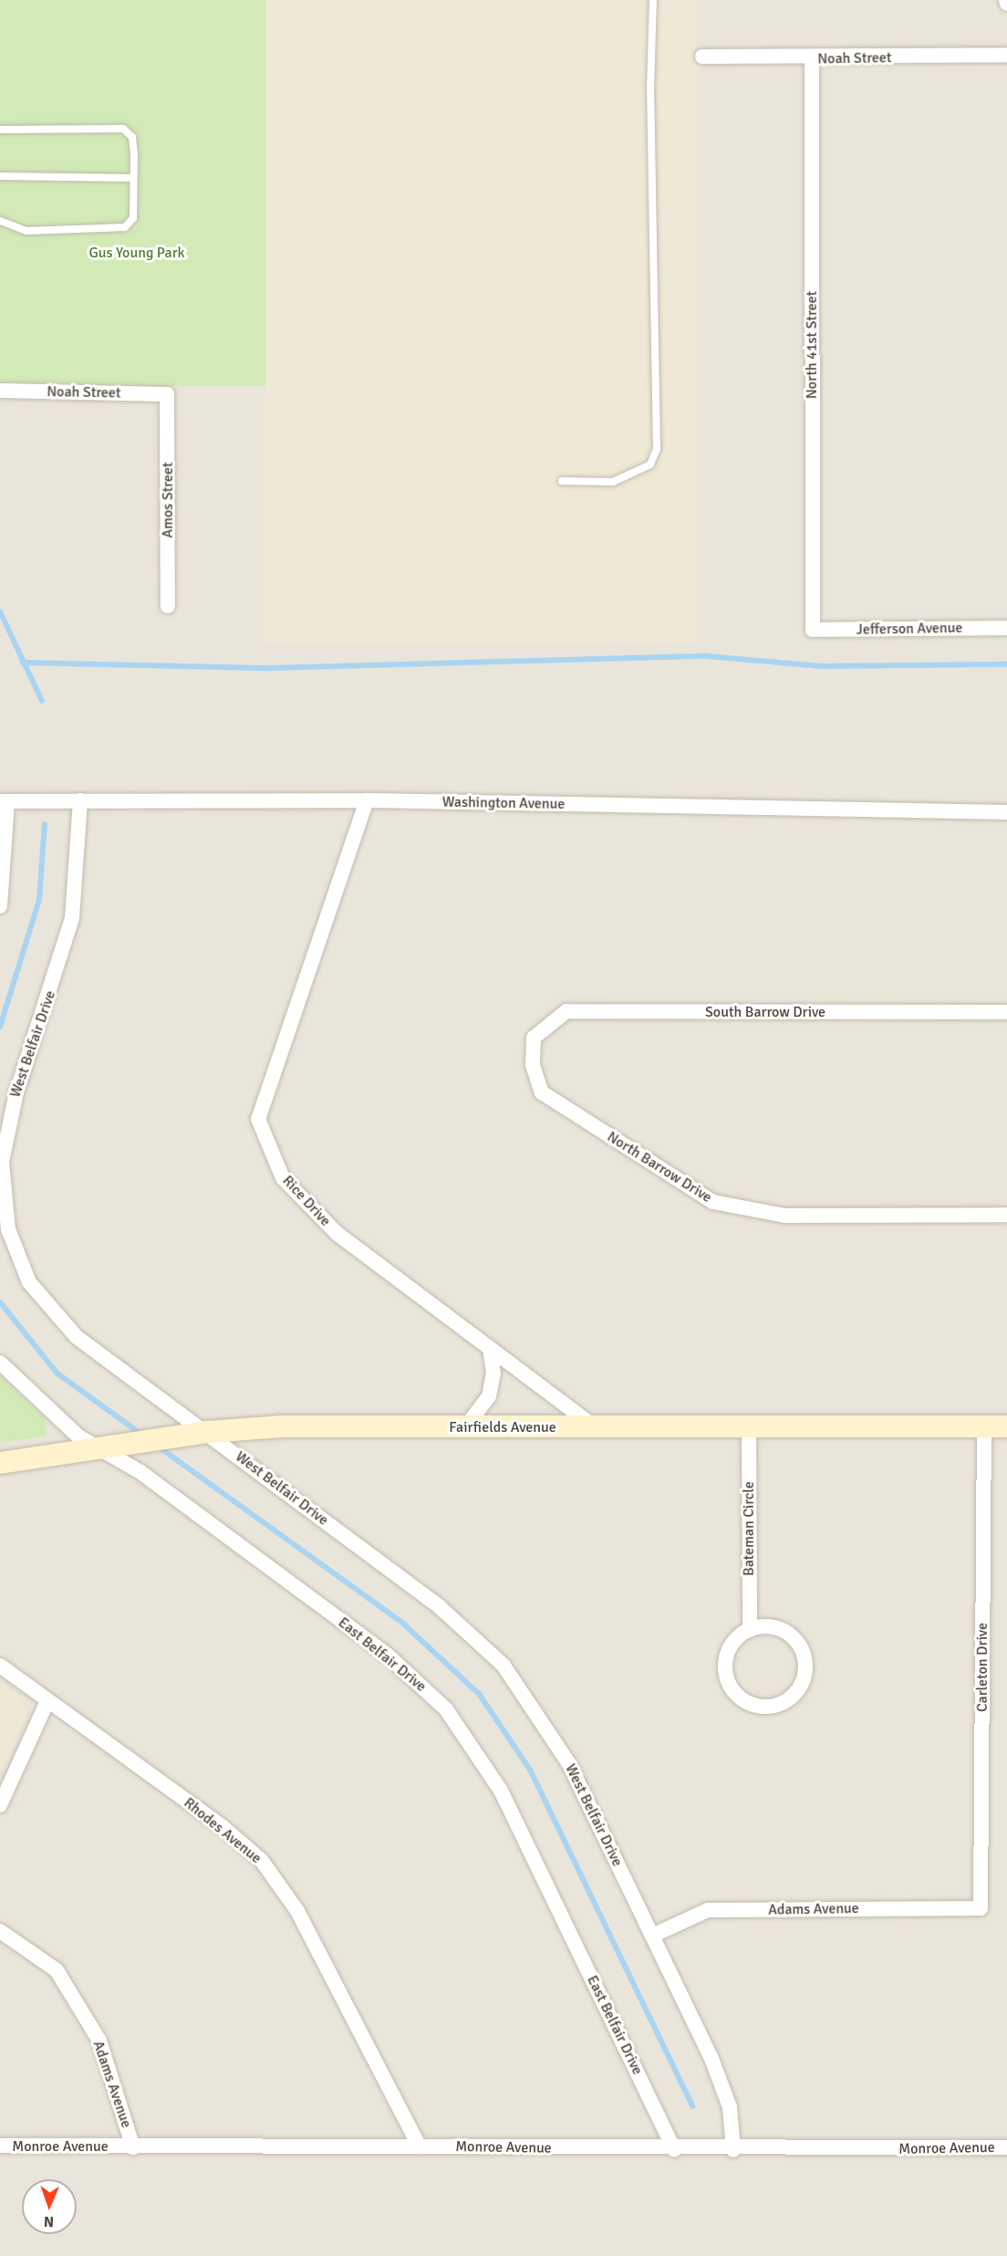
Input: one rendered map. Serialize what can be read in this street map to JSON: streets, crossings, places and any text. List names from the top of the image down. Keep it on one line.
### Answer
{"streets":{"street":["Noah Street","North 41st Street","Amos Street","Jefferson Avenue","Washington Avenue","South Barrow Drive","West Belfair Drive","North Barrow Drive","Rice Drive","Fairfields Avenue","Bateman Circle","East Belfair Drive","Carleton Drive","Rhodes Avenue","Adams Avenue","Monroe Avenue"]},"crossings":[["Noah Street","North 41st Street"],["Noah Street","Amos Street"],["North 41st Street","Jefferson Avenue"],["Washington Avenue","West Belfair Drive"],["Washington Avenue","Rice Drive"],["South Barrow Drive","North Barrow Drive"],["West Belfair Drive","Fairfields Avenue"],["West Belfair Drive","Adams Avenue"],["West Belfair Drive","Monroe Avenue"],["Rice Drive","Fairfields Avenue"],["Fairfields Avenue","Bateman Circle"],["Fairfields Avenue","East Belfair Drive"],["Fairfields Avenue","Carleton Drive"],["East Belfair Drive","Monroe Avenue"],["Carleton Drive","Adams Avenue"],["Rhodes Avenue","Monroe Avenue"],["Adams Avenue","Monroe Avenue"]],"parks":["Gus Young Park"],"north":"bottom"}
